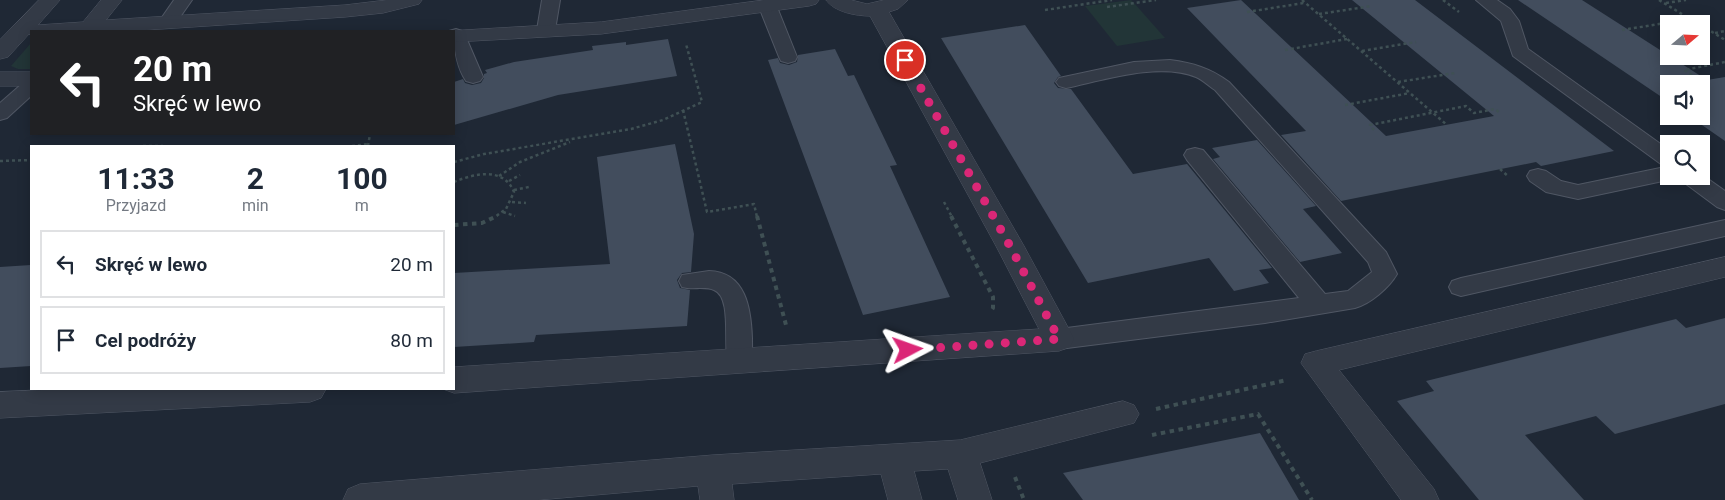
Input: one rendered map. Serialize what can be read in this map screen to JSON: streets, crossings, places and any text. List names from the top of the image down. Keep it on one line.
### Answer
{"north":"right","page":{"turn":["20 m","Skręć w lewo"],"eta":["11:33","Przyjazd","2","min","100","m"],"list":[{"name":"Skręć w lewo","value":"20 m"},{"name":"Cel podróży","value":"80 m"}]}}
